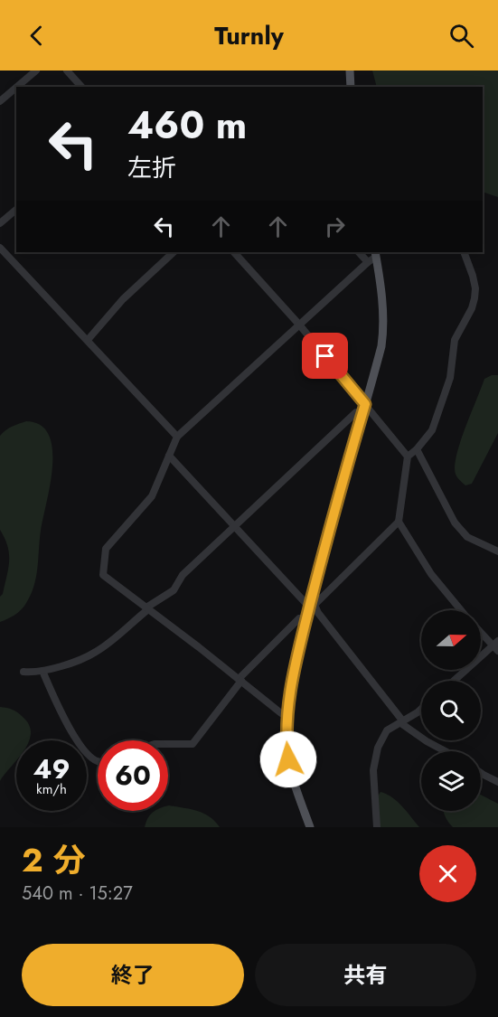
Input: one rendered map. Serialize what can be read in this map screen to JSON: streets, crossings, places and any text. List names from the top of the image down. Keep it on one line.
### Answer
{"north":"right","page":{"header":"Turnly","turn":["460 m","左折"],"speed":"49 km/h","limit":"60","heading":["2 分","540 m · 15:27"],"buttons":["終了","共有"]}}
